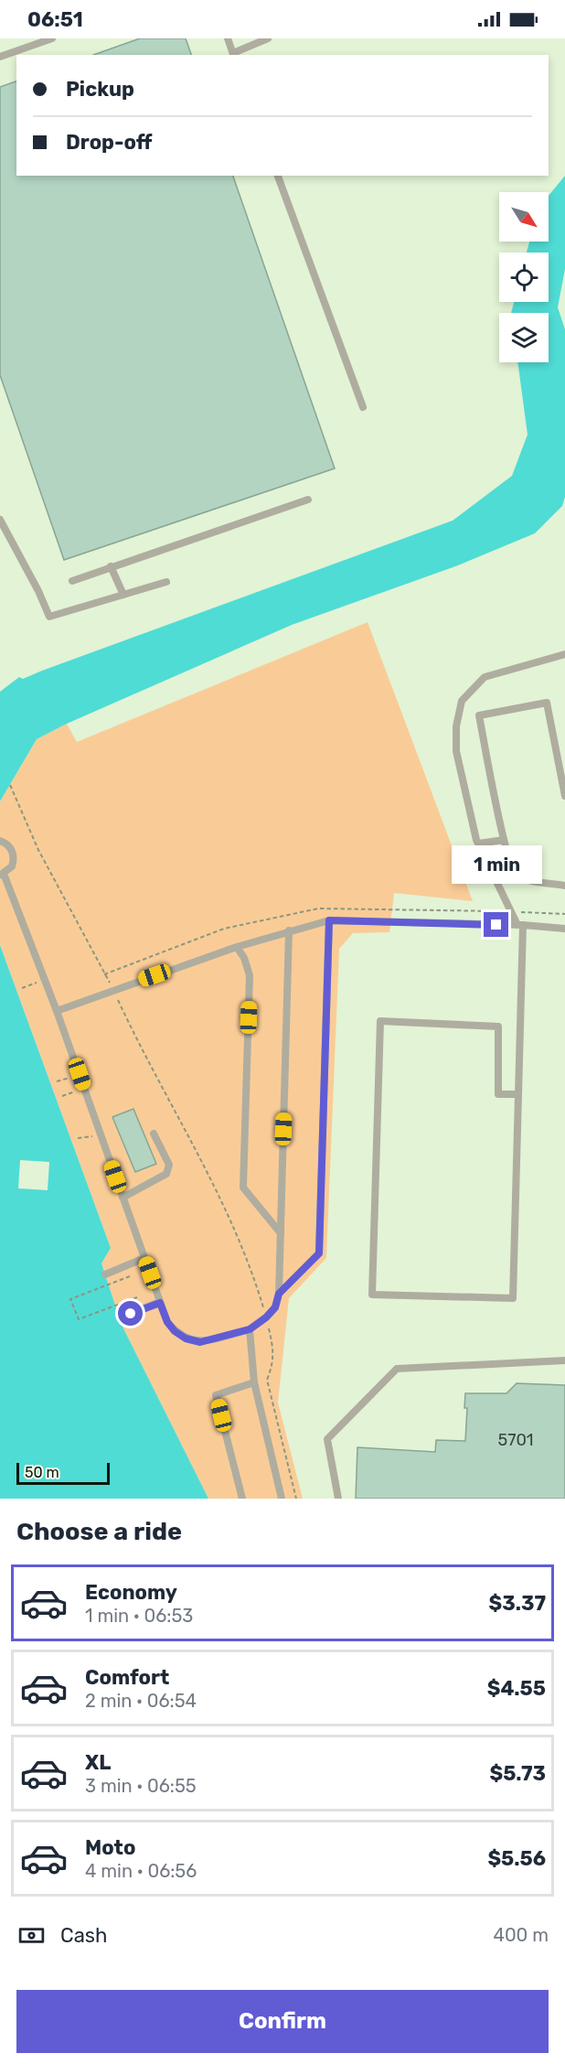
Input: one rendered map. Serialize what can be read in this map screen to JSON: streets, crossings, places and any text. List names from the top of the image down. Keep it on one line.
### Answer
{"house_numbers":["5701"],"scale_bar":"50 m","north":"bottom right","page":{"status":"06:51","banner":["Pickup","Drop-off"],"bubble":"1 min","scale":"50 m","heading":"Choose a ride","list":[{"name":"Economy","note":"1 min · 06:53","value":"$3.37"},{"name":"Comfort","note":"2 min · 06:54","value":"$4.55"},{"name":"XL","note":"3 min · 06:55","value":"$5.73"},{"name":"Moto","note":"4 min · 06:56","value":"$5.56"}],"pay":["Cash","400 m"],"buttons":"Confirm"}}
